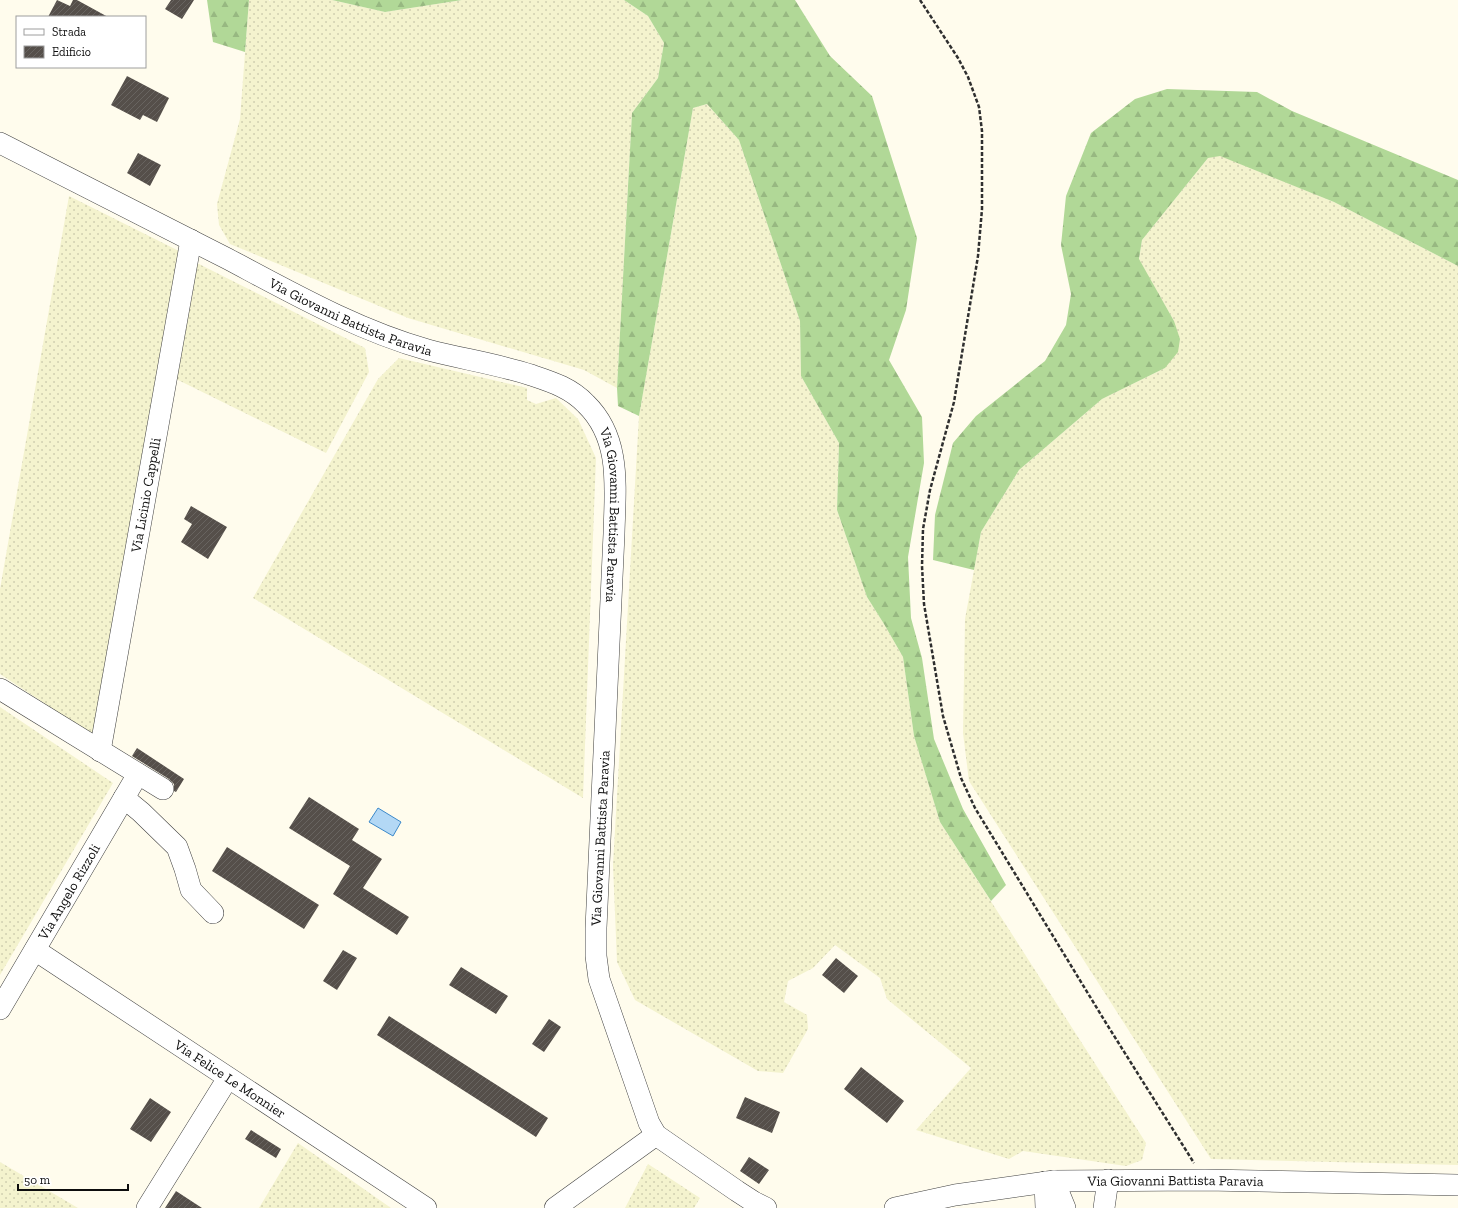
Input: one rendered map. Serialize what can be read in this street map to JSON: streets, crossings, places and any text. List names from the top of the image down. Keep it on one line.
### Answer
{"streets":{"street":["Via Giovanni Battista Paravia","Via Licinio Cappelli","Via Angelo Rizzoli","Via Felice Le Monnier"]},"crossings":[["Via Giovanni Battista Paravia","Via Licinio Cappelli"],["Via Angelo Rizzoli","Via Felice Le Monnier"]],"legend":["Strada","Edificio"],"scale_bar":"50 m"}
